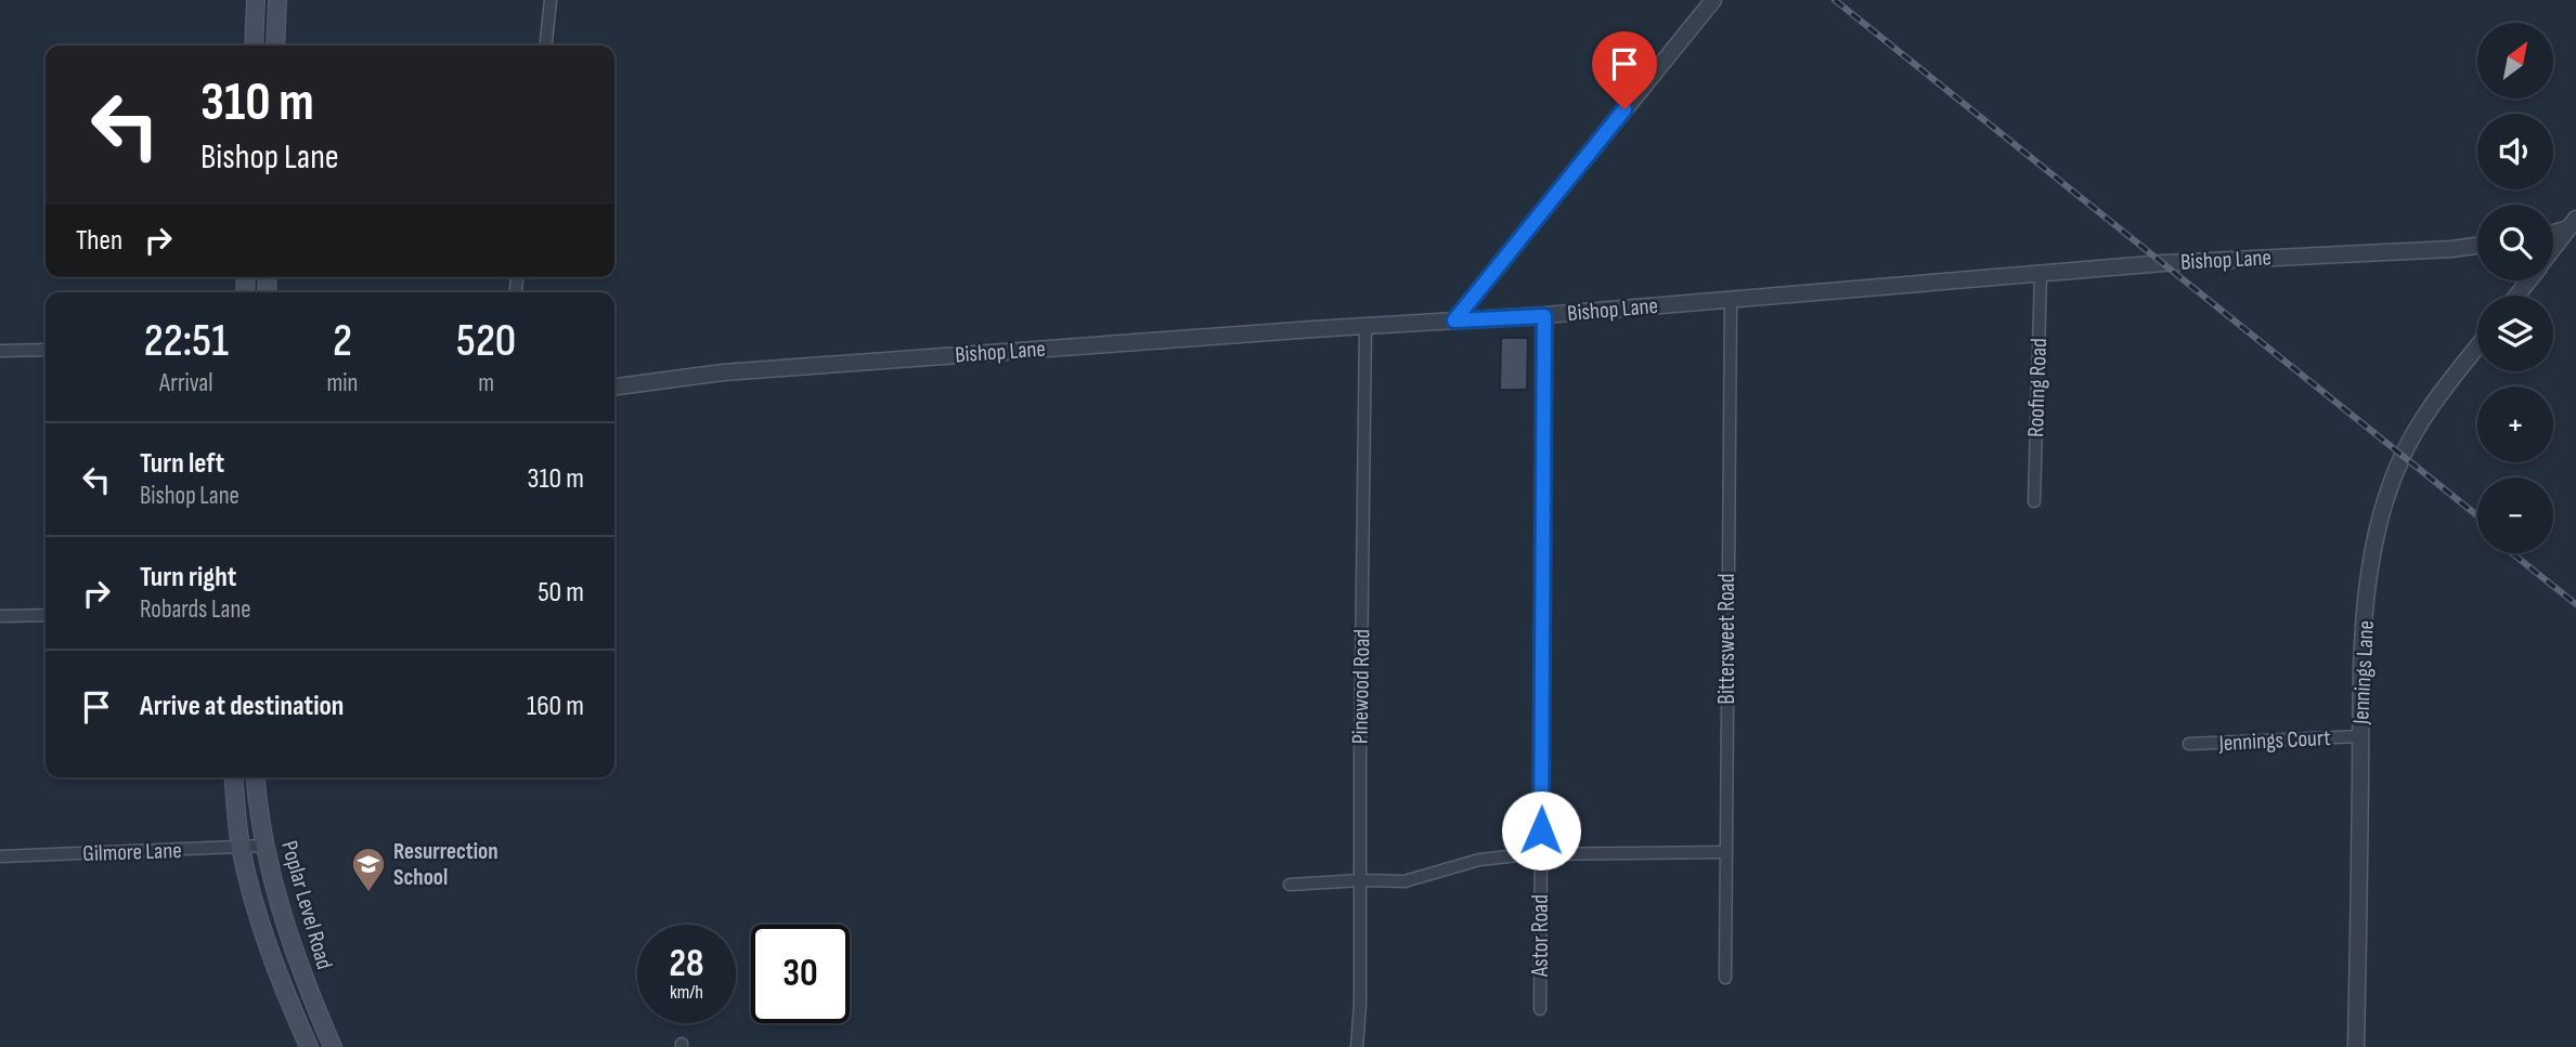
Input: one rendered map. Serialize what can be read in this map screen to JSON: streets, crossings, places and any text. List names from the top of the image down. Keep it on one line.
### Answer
{"streets":{"main road":["Poplar Level Road"],"street":["Bishop Lane","Roofing Road","Bittersweet Road","Jennings Lane","Pinewood Road","Jennings Court","Gilmore Lane","Astor Road"]},"crossings":[["Bishop Lane","Roofing Road"],["Bishop Lane","Bittersweet Road"],["Bishop Lane","Pinewood Road"],["Bishop Lane","Astor Road"],["Jennings Lane","Jennings Court"],["Gilmore Lane","Poplar Level Road"]],"places":{"school or university":["Resurrection School"]},"north":"top right","page":{"map_buttons":["+","−"],"turn":["310 m","Bishop Lane"],"then":"Then","eta":["22:51","Arrival","2","min","520","m"],"list":[{"name":"Turn left","note":"Bishop Lane","value":"310 m"},{"name":"Turn right","note":"Robards Lane","value":"50 m"},{"name":"Arrive at destination","value":"160 m"}],"speed":"28 km/h","limit":"30"}}
